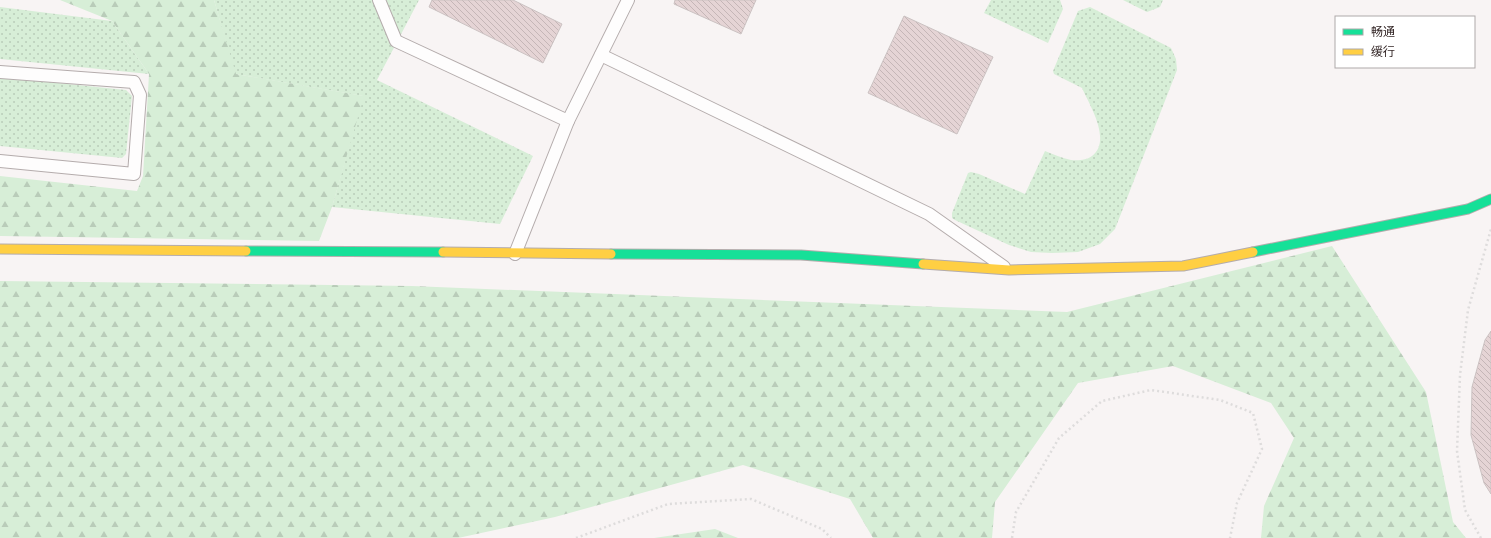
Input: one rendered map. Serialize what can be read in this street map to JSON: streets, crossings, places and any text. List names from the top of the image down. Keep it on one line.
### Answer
{"legend":["畅通","缓行"]}
